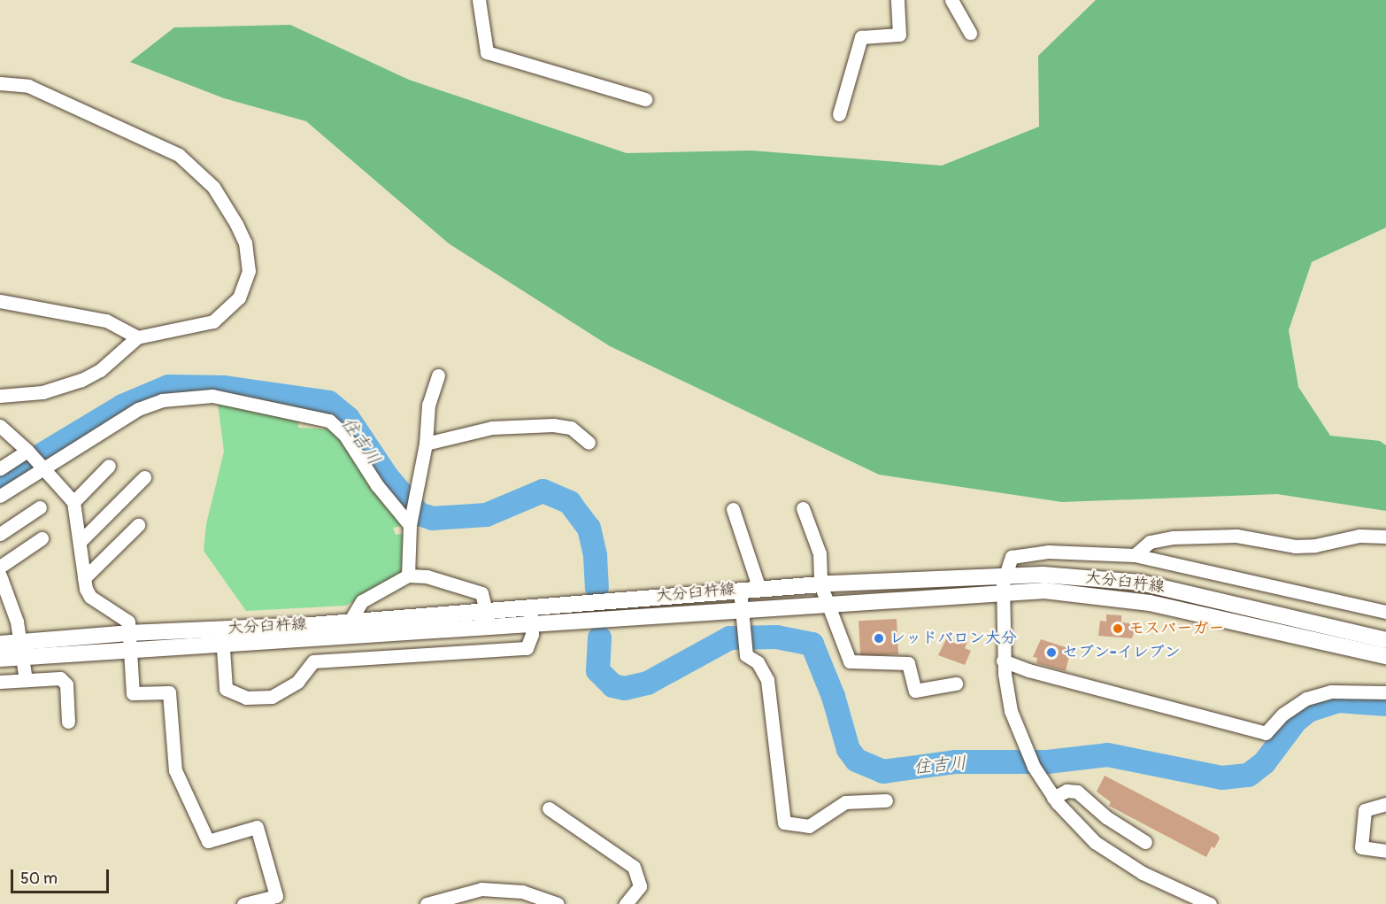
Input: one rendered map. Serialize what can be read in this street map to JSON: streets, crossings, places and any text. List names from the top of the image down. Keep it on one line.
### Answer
{"streets":{"main road":["大分臼杵線"]},"water":["住吉川"],"places":["モスバーガー","レッドバロン大分","セブン-イレブン"],"scale_bar":"50 m"}
